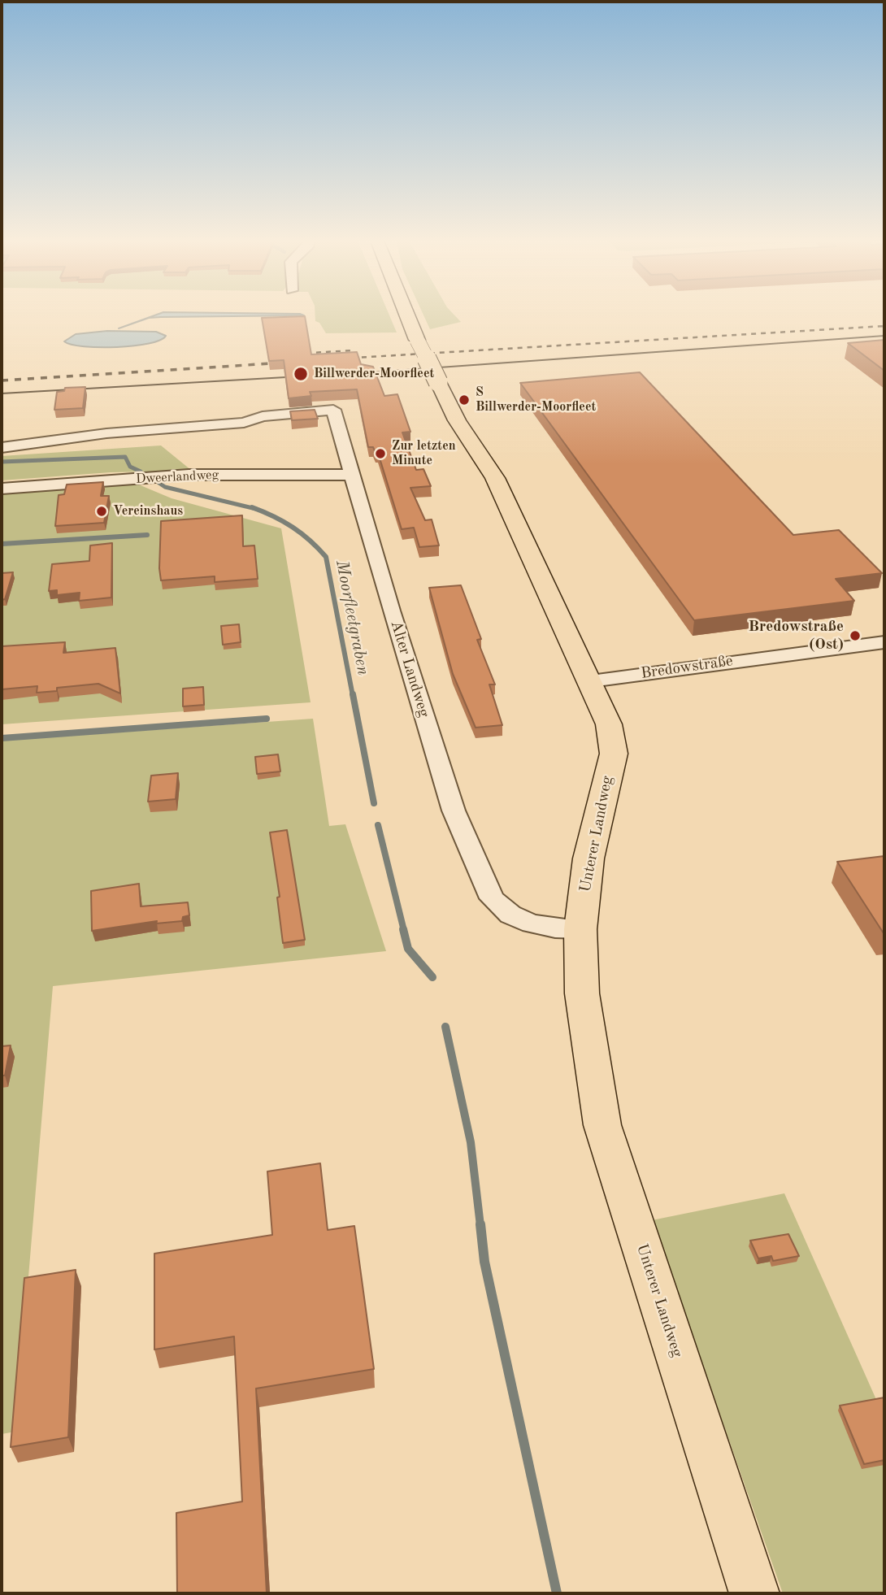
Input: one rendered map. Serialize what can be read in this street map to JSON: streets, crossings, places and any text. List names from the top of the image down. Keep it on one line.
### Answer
{"streets":{"main road":["Unterer Landweg"],"street":["Dweerlandweg","Bredowstraße","Alter Landweg"]},"crossings":[["Dweerlandweg","Alter Landweg"],["Bredowstraße","Unterer Landweg"],["Alter Landweg","Unterer Landweg"]],"water":["Moorfleetgraben"],"places":["Billwerder-Moorfleet","S Billwerder-Moorfleet","Zur letzten Minute","Vereinshaus","Bredowstraße (Ost)"]}
